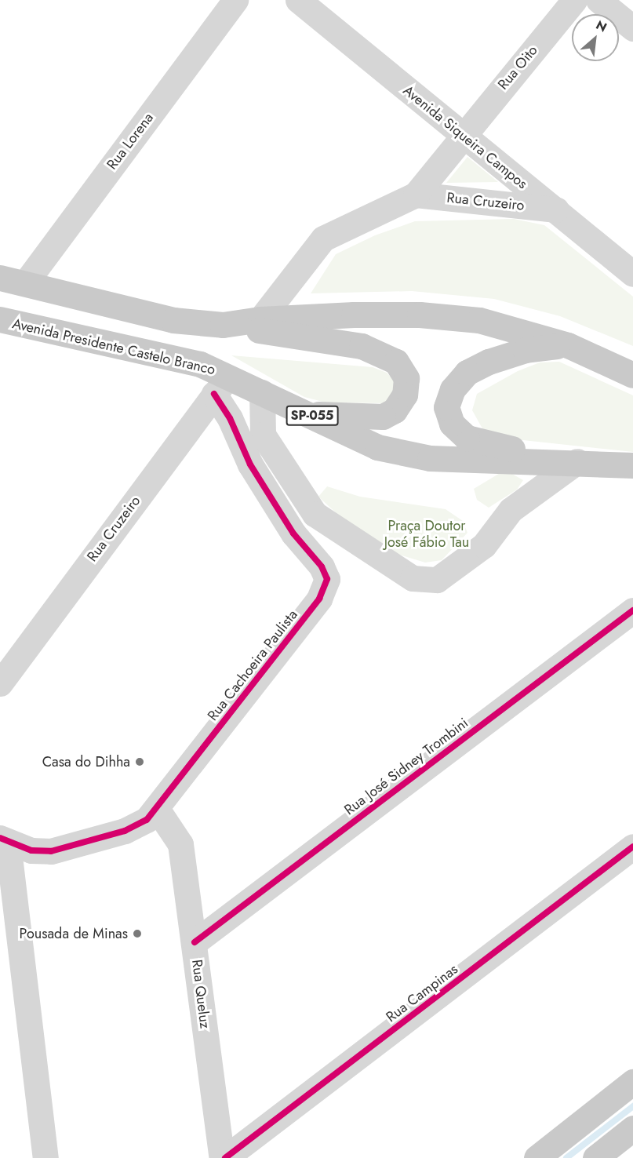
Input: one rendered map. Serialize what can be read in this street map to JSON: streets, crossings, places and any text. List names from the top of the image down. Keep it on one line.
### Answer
{"streets":{"main road":["Avenida Presidente Castelo Branco","SP-055"],"street":["Rua Oito","Avenida Siqueira Campos","Rua Lorena","Rua Cruzeiro","Rua Cachoeira Paulista","Rua José Sidney Trombini","Rua Campinas","Rua Queluz"]},"crossings":[["Rua Oito","Avenida Siqueira Campos"],["Rua Oito","Rua Cruzeiro"],["Avenida Siqueira Campos","Rua Cruzeiro"],["Rua Lorena","SP-055"],["Rua Cruzeiro","Avenida Presidente Castelo Branco"],["Rua Cruzeiro","Rua Cachoeira Paulista"],["Avenida Presidente Castelo Branco","SP-055"],["Avenida Presidente Castelo Branco","Rua Cachoeira Paulista"],["Rua Cachoeira Paulista","Rua Queluz"],["Rua José Sidney Trombini","Rua Queluz"]],"parks":["Praça Doutor José Fábio Tau"],"places":["Casa do Dihha","Pousada de Minas"],"north":"top right"}
